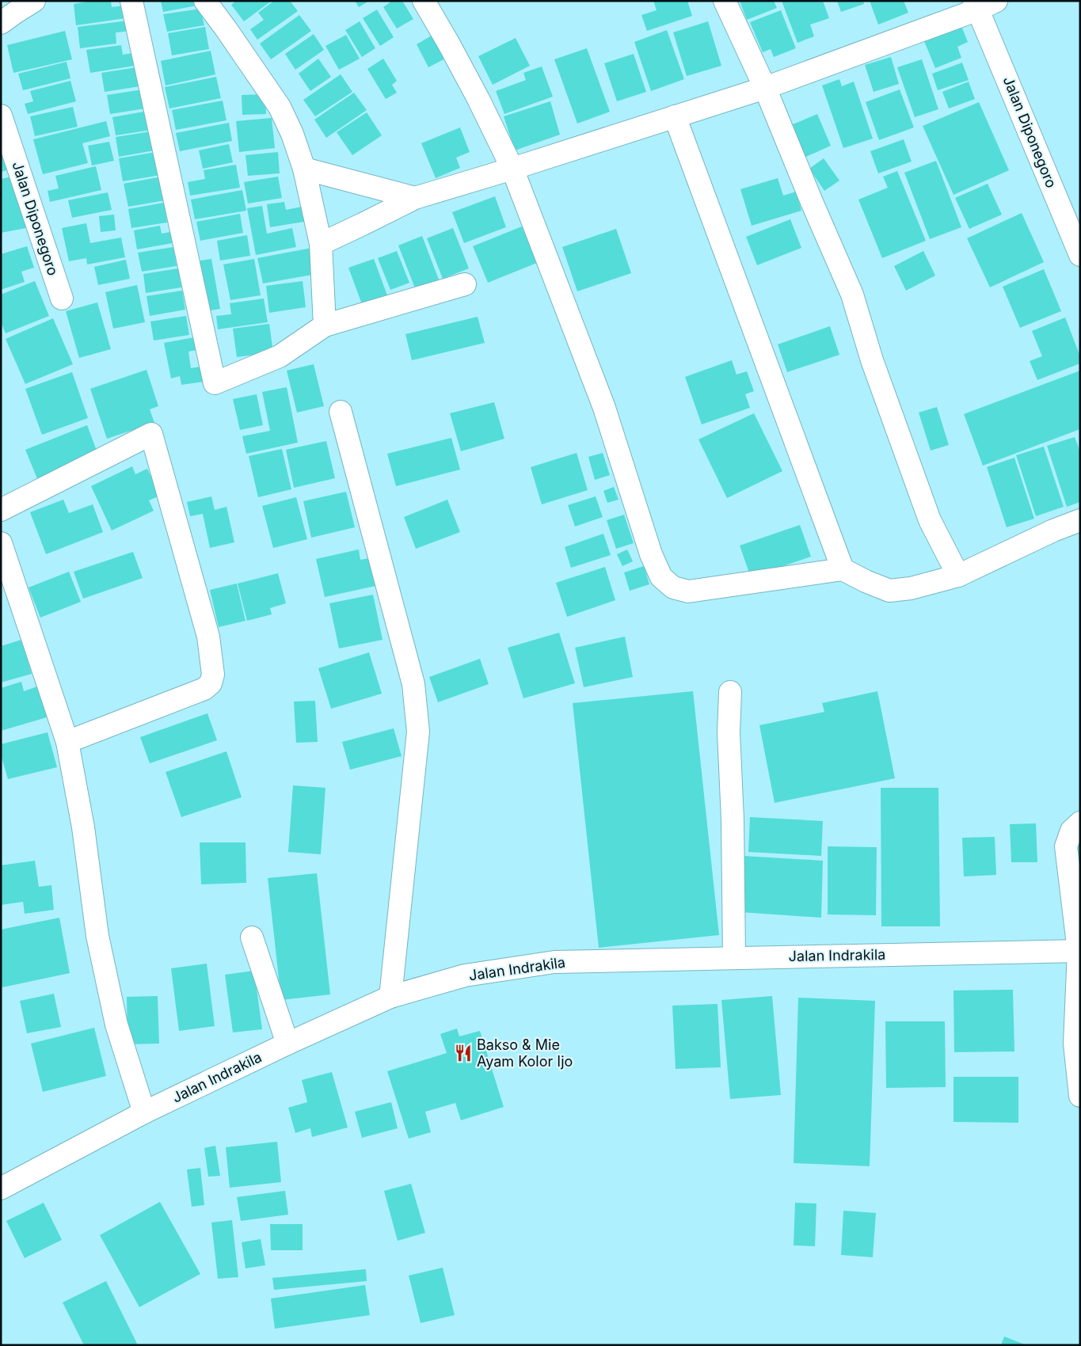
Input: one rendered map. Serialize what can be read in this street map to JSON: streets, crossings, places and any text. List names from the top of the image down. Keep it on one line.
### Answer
{"streets":{"street":["Jalan Diponegoro","Jalan Indrakila"]},"places":{"restaurant":["Bakso & Mie Ayam Kolor Ijo"]}}
